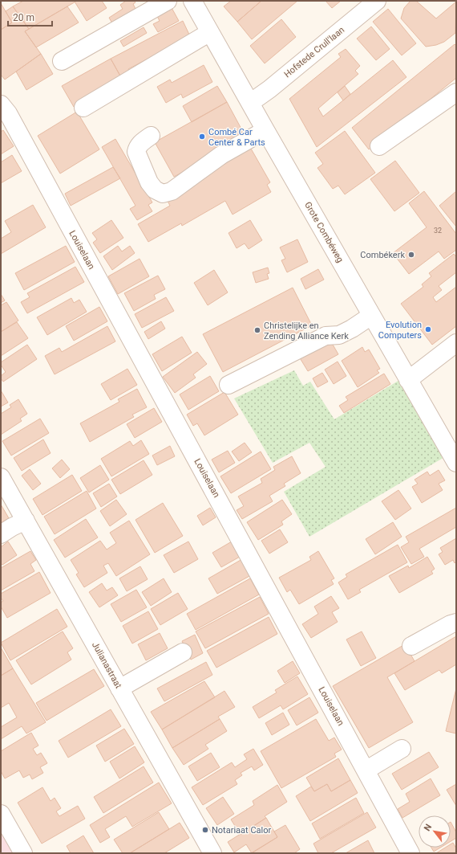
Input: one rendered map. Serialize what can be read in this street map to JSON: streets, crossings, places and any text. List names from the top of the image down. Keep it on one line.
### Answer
{"streets":{"street":["Hofstede Crull'laan","Grote Combéweg","Louiselaan","Julianastraat"]},"crossings":[["Hofstede Crull'laan","Grote Combéweg"]],"places":["Combé Car Center & Parts","Combékerk","Evolution Computers","Christelijke en Zending Alliance Kerk","Notariaat Calor"],"house_numbers":["32"],"scale_bar":"20 m","north":"top left"}
